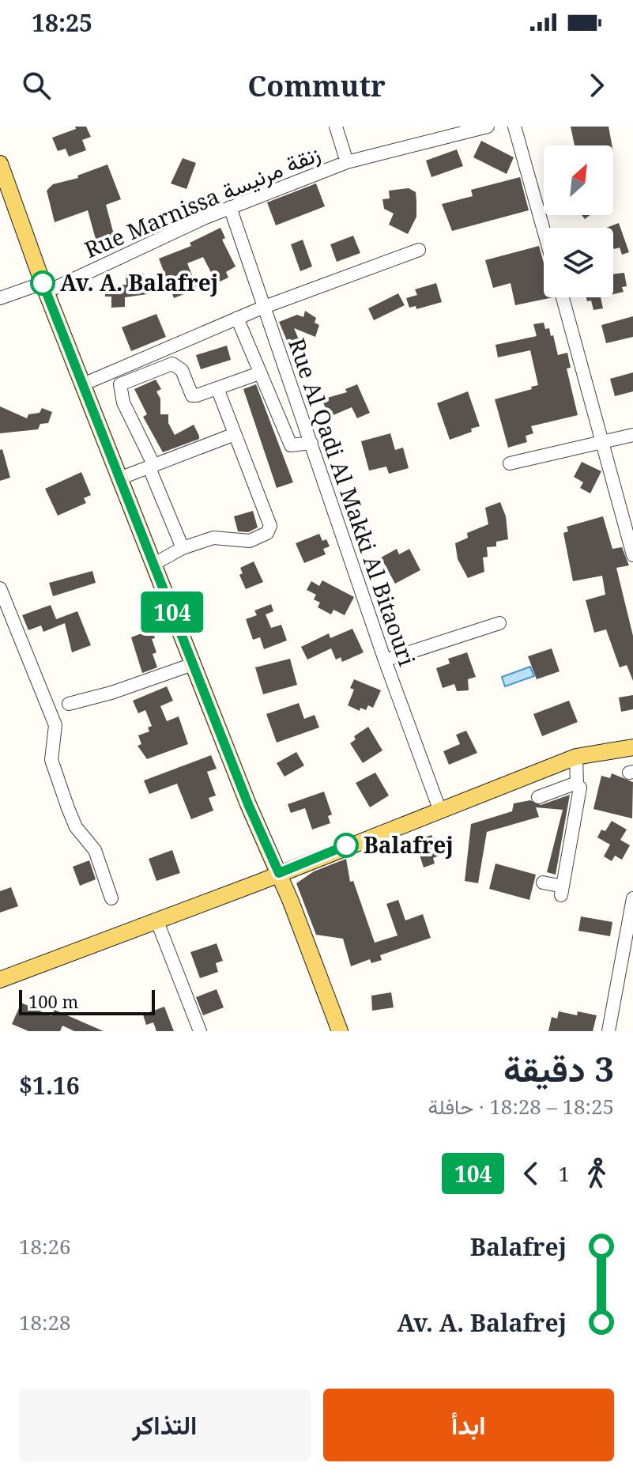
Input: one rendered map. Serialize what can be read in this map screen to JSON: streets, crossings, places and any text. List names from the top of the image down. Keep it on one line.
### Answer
{"streets":{"street":["Rue Marnissa زنقة مرنيسة","Rue Al Qadi Al Makki Al Bitaouri"]},"crossings":[["Rue Marnissa زنقة مرنيسة","Rue Al Qadi Al Makki Al Bitaouri"]],"places":["Av. A. Balafrej","Balafrej"],"lines":["bus line 104"],"scale_bar":"100 m","north":"top right","page":{"status":"18:25","header":"Commutr","on_map":"104","scale":"100 m","heading":["3 دقيقة","18:25 – 18:28 · حافلة","$1.16"],"legs":["1","104"],"list":[{"name":"Balafrej","value":"18:26"},{"name":"Av. A. Balafrej","value":"18:28"}],"buttons":["ابدأ","التذاكر"]}}
